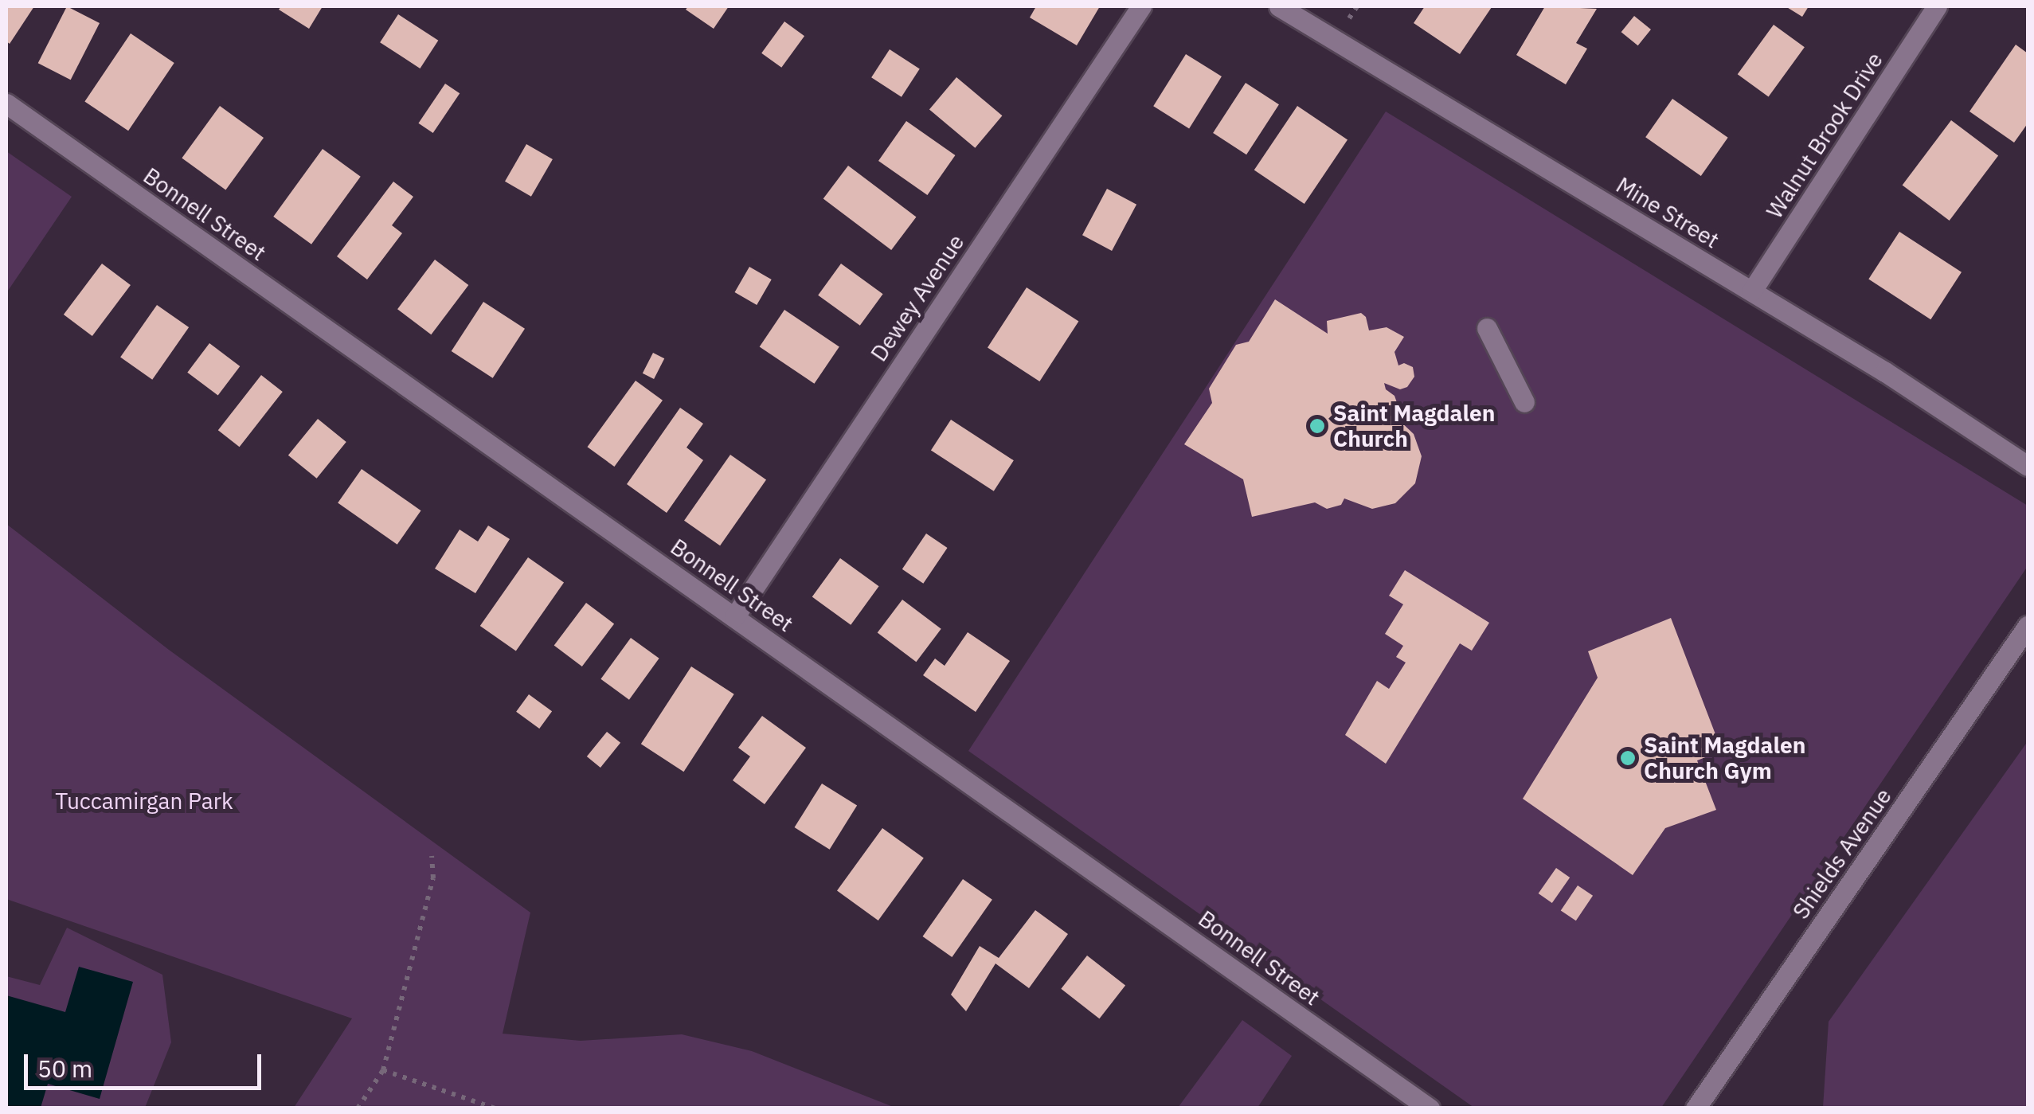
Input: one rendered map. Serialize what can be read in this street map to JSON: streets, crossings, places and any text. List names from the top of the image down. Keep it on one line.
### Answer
{"streets":{"street":["Walnut Brook Drive","Mine Street","Bonnell Street","Dewey Avenue","Shields Avenue"]},"crossings":[["Walnut Brook Drive","Mine Street"],["Bonnell Street","Dewey Avenue"]],"parks":["Tuccamirgan Park"],"places":["Saint Magdalen Church","Saint Magdalen Church Gym"],"scale_bar":"50 m"}
